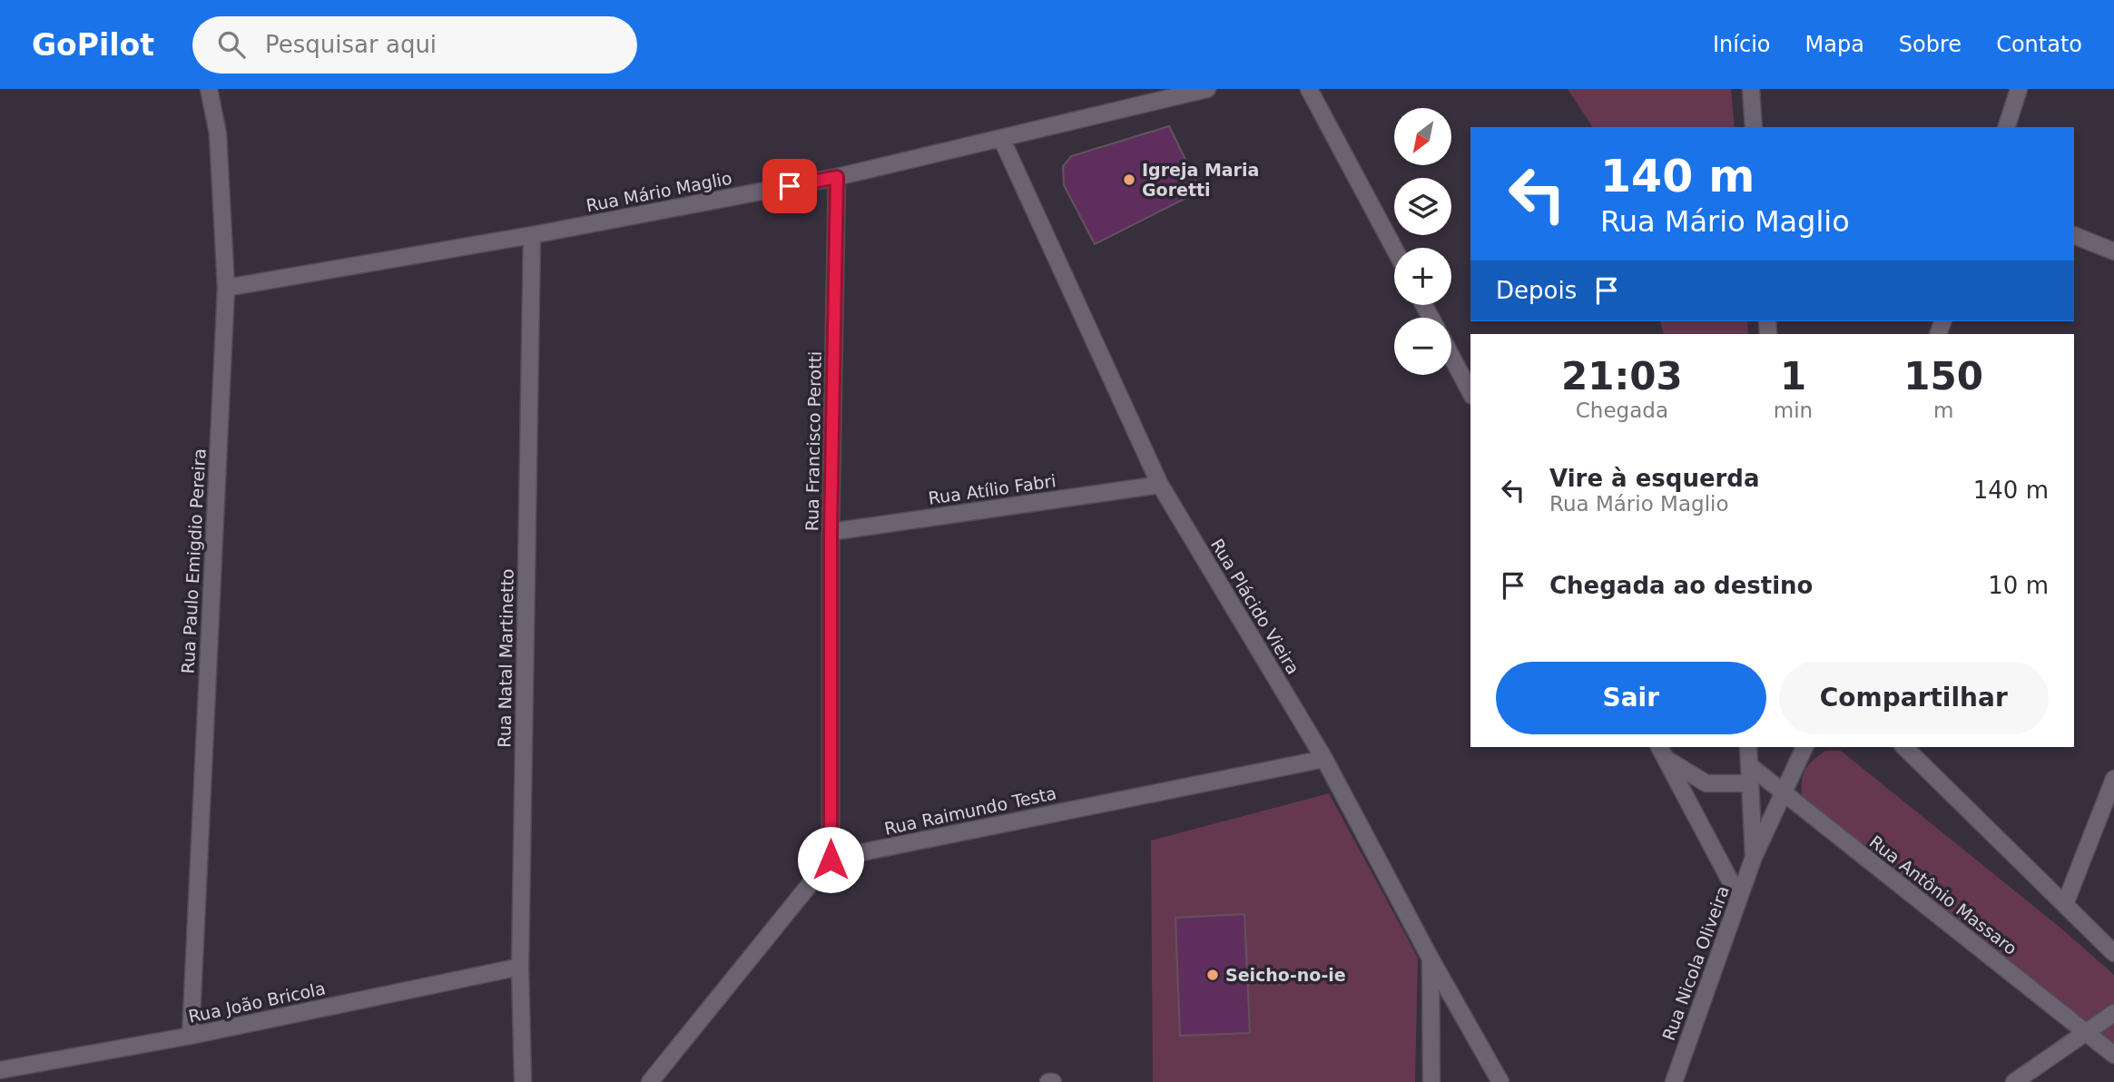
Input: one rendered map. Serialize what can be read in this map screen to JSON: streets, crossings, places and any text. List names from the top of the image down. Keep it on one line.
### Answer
{"streets":{"street":["Rua Mário Maglio","Rua Francisco Perotti","Rua Atílio Fabri","Rua Paulo Emigdio Pereira","Rua Plácido Vieira","Rua Natal Martinetto","Rua Raimundo Testa","Rua Antônio Massaro","Rua Nicola Oliveira","Rua João Bricola"]},"crossings":[["Rua Mário Maglio","Rua Francisco Perotti"],["Rua Mário Maglio","Rua Paulo Emigdio Pereira"],["Rua Mário Maglio","Rua Plácido Vieira"],["Rua Mário Maglio","Rua Natal Martinetto"],["Rua Francisco Perotti","Rua Atílio Fabri"],["Rua Francisco Perotti","Rua Raimundo Testa"],["Rua Atílio Fabri","Rua Plácido Vieira"],["Rua Paulo Emigdio Pereira","Rua João Bricola"],["Rua Plácido Vieira","Rua Raimundo Testa"],["Rua Natal Martinetto","Rua João Bricola"],["Rua Antônio Massaro","Rua Nicola Oliveira"]],"places":["Igreja Maria Goretti","Seicho-no-ie"],"north":"bottom left","page":{"header":"GoPilot","search":"Pesquisar aqui","nav":["Início","Mapa","Sobre","Contato"],"map_buttons":["+","−"],"turn":["140 m","Rua Mário Maglio"],"then":"Depois","eta":["21:03","Chegada","1","min","150","m"],"list":[{"name":"Vire à esquerda","note":"Rua Mário Maglio","value":"140 m"},{"name":"Chegada ao destino","value":"10 m"}],"buttons":["Sair","Compartilhar"]}}
